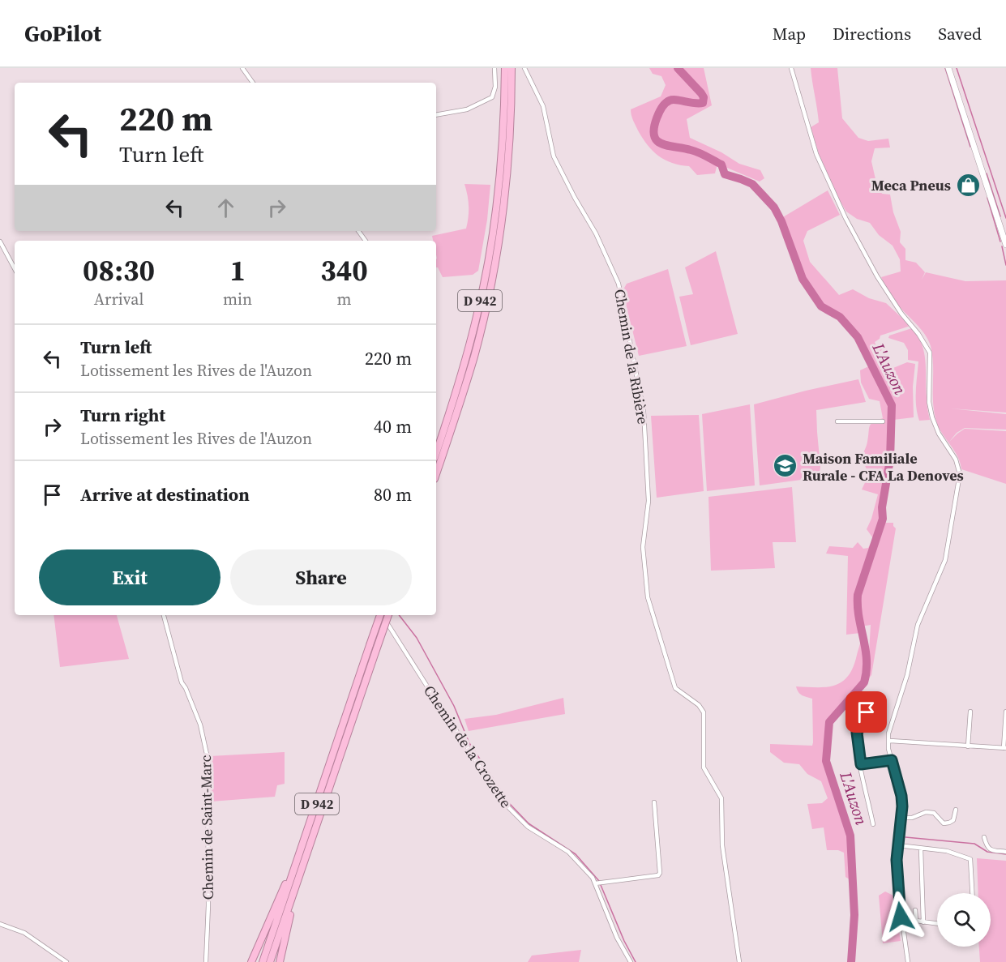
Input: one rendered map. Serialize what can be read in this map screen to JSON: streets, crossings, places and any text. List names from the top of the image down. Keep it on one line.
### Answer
{"streets":{"highway":["D 942"],"street":["Chemin de la Ribière","Chemin de la Crozette","Chemin de Saint-Marc"]},"water":["L'Auzon"],"places":{"shop":["Meca Pneus"],"school or university":["Maison Familiale Rurale - CFA La Denoves"]},"page":{"header":"GoPilot","nav":["Map","Directions","Saved"],"turn":["220 m","Turn left"],"eta":["08:30","Arrival","1","min","340","m"],"list":[{"name":"Turn left","note":"Lotissement les Rives de l'Auzon","value":"220 m"},{"name":"Turn right","note":"Lotissement les Rives de l'Auzon","value":"40 m"},{"name":"Arrive at destination","value":"80 m"}],"buttons":["Exit","Share"]}}
